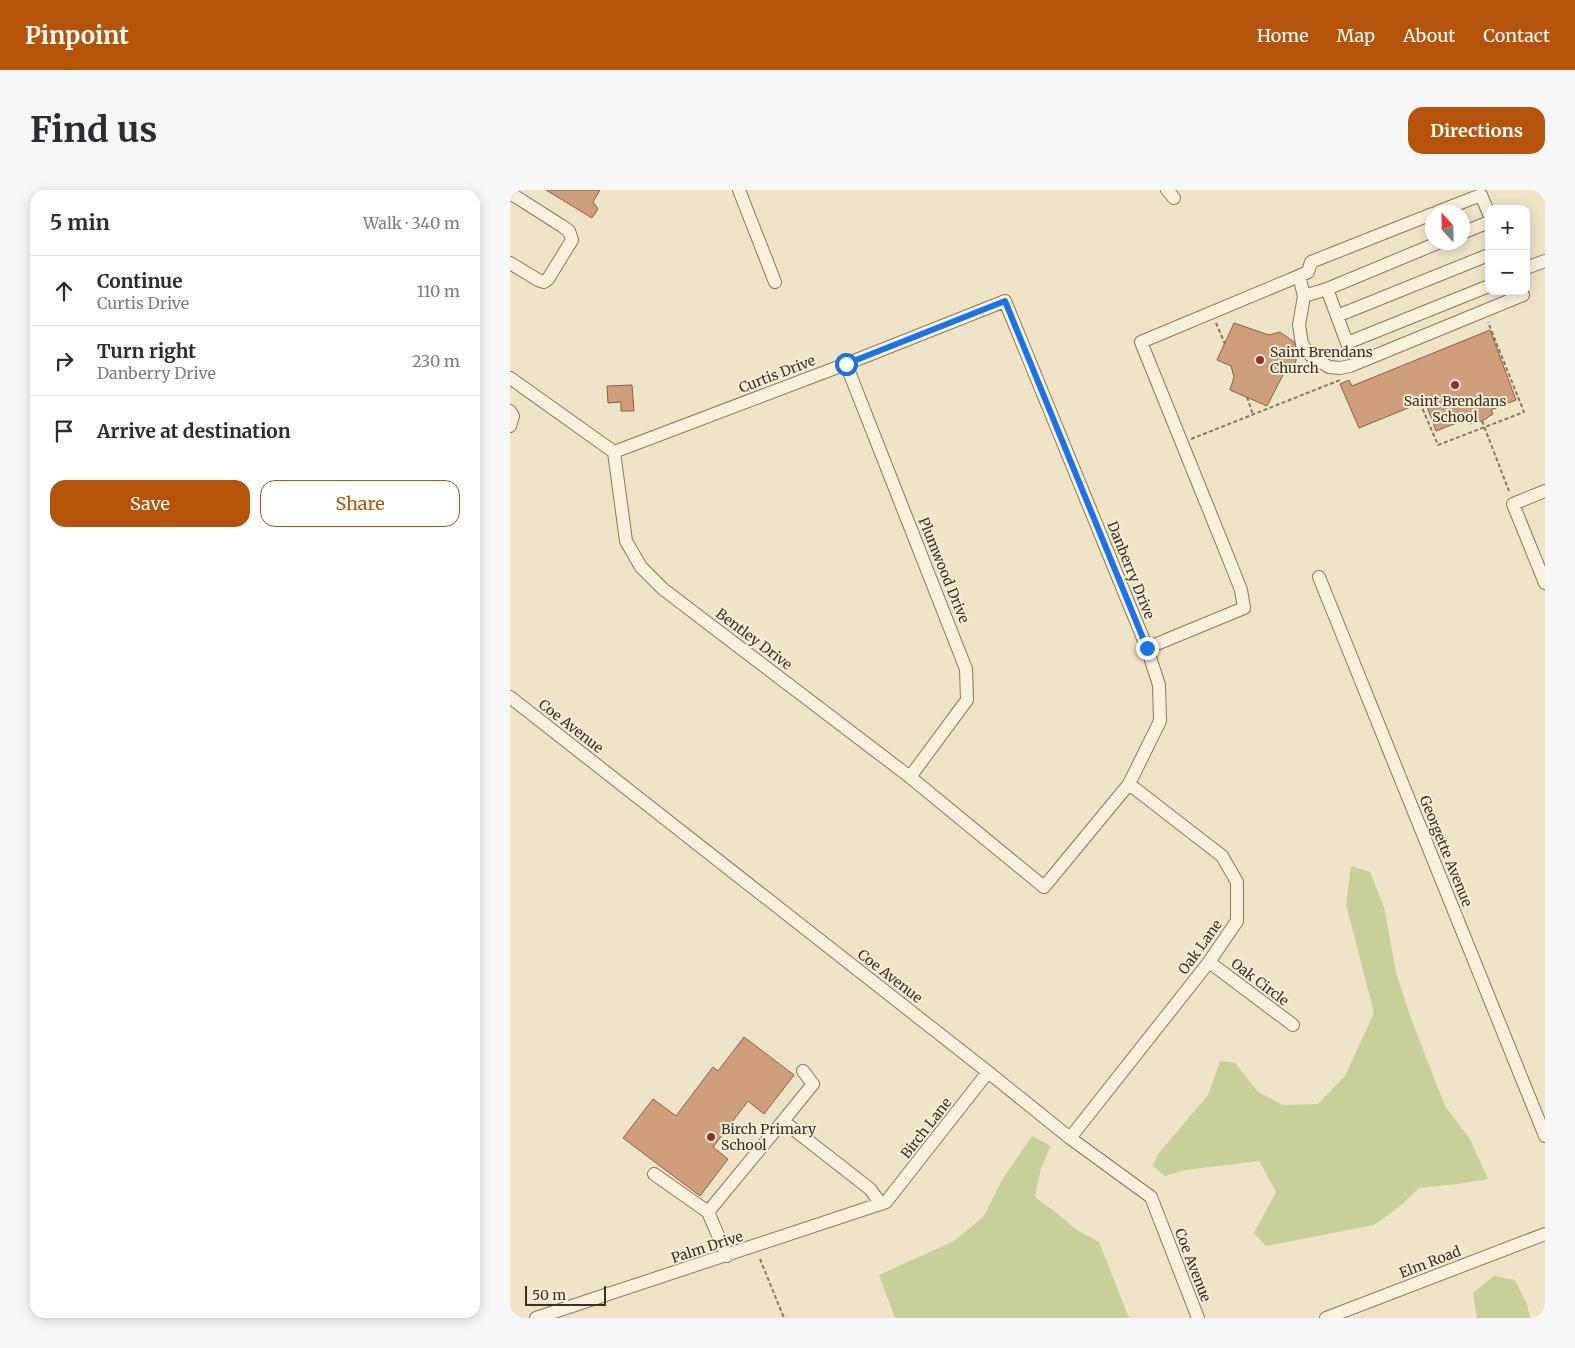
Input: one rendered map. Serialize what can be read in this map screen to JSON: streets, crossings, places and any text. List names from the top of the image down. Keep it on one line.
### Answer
{"streets":{"street":["Curtis Drive","Plumwood Drive","Danberry Drive","Bentley Drive","Coe Avenue","Georgette Avenue","Oak Lane","Oak Circle","Birch Lane","Palm Drive","Elm Road"]},"crossings":[["Curtis Drive","Plumwood Drive"],["Curtis Drive","Danberry Drive"],["Curtis Drive","Bentley Drive"],["Plumwood Drive","Bentley Drive"],["Danberry Drive","Bentley Drive"],["Danberry Drive","Oak Lane"],["Coe Avenue","Oak Lane"],["Coe Avenue","Birch Lane"],["Oak Lane","Oak Circle"],["Birch Lane","Palm Drive"]],"places":["Saint Brendans Church","Saint Brendans School","Birch Primary School"],"scale_bar":"50 m","north":"top","page":{"header":"Pinpoint","nav":["Home","Map","About","Contact"],"buttons":["Directions",["Save","Share"]],"title":"Find us","heading":["5 min","Walk · 340 m"],"map_buttons":["+","−"],"list":[["Continue","Curtis Drive","110 m"],["Turn right","Danberry Drive","230 m"],"Arrive at destination"],"scale":"50 m"}}
